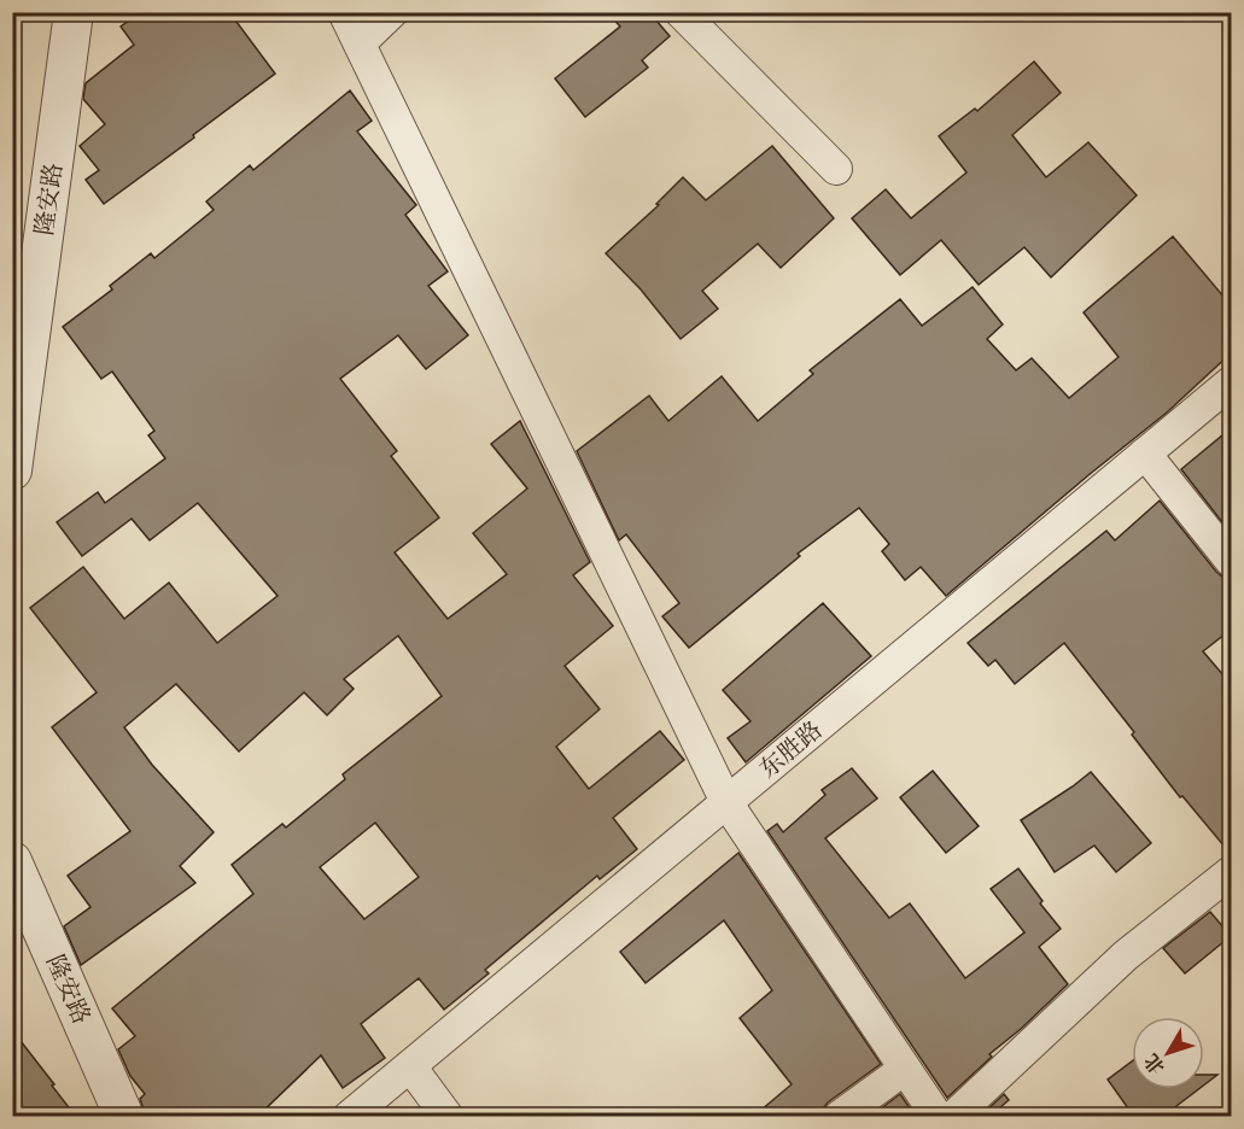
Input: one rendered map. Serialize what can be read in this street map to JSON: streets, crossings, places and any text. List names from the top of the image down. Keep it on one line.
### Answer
{"streets":{"street":["隆安路","东胜路"]},"north":"bottom left"}
